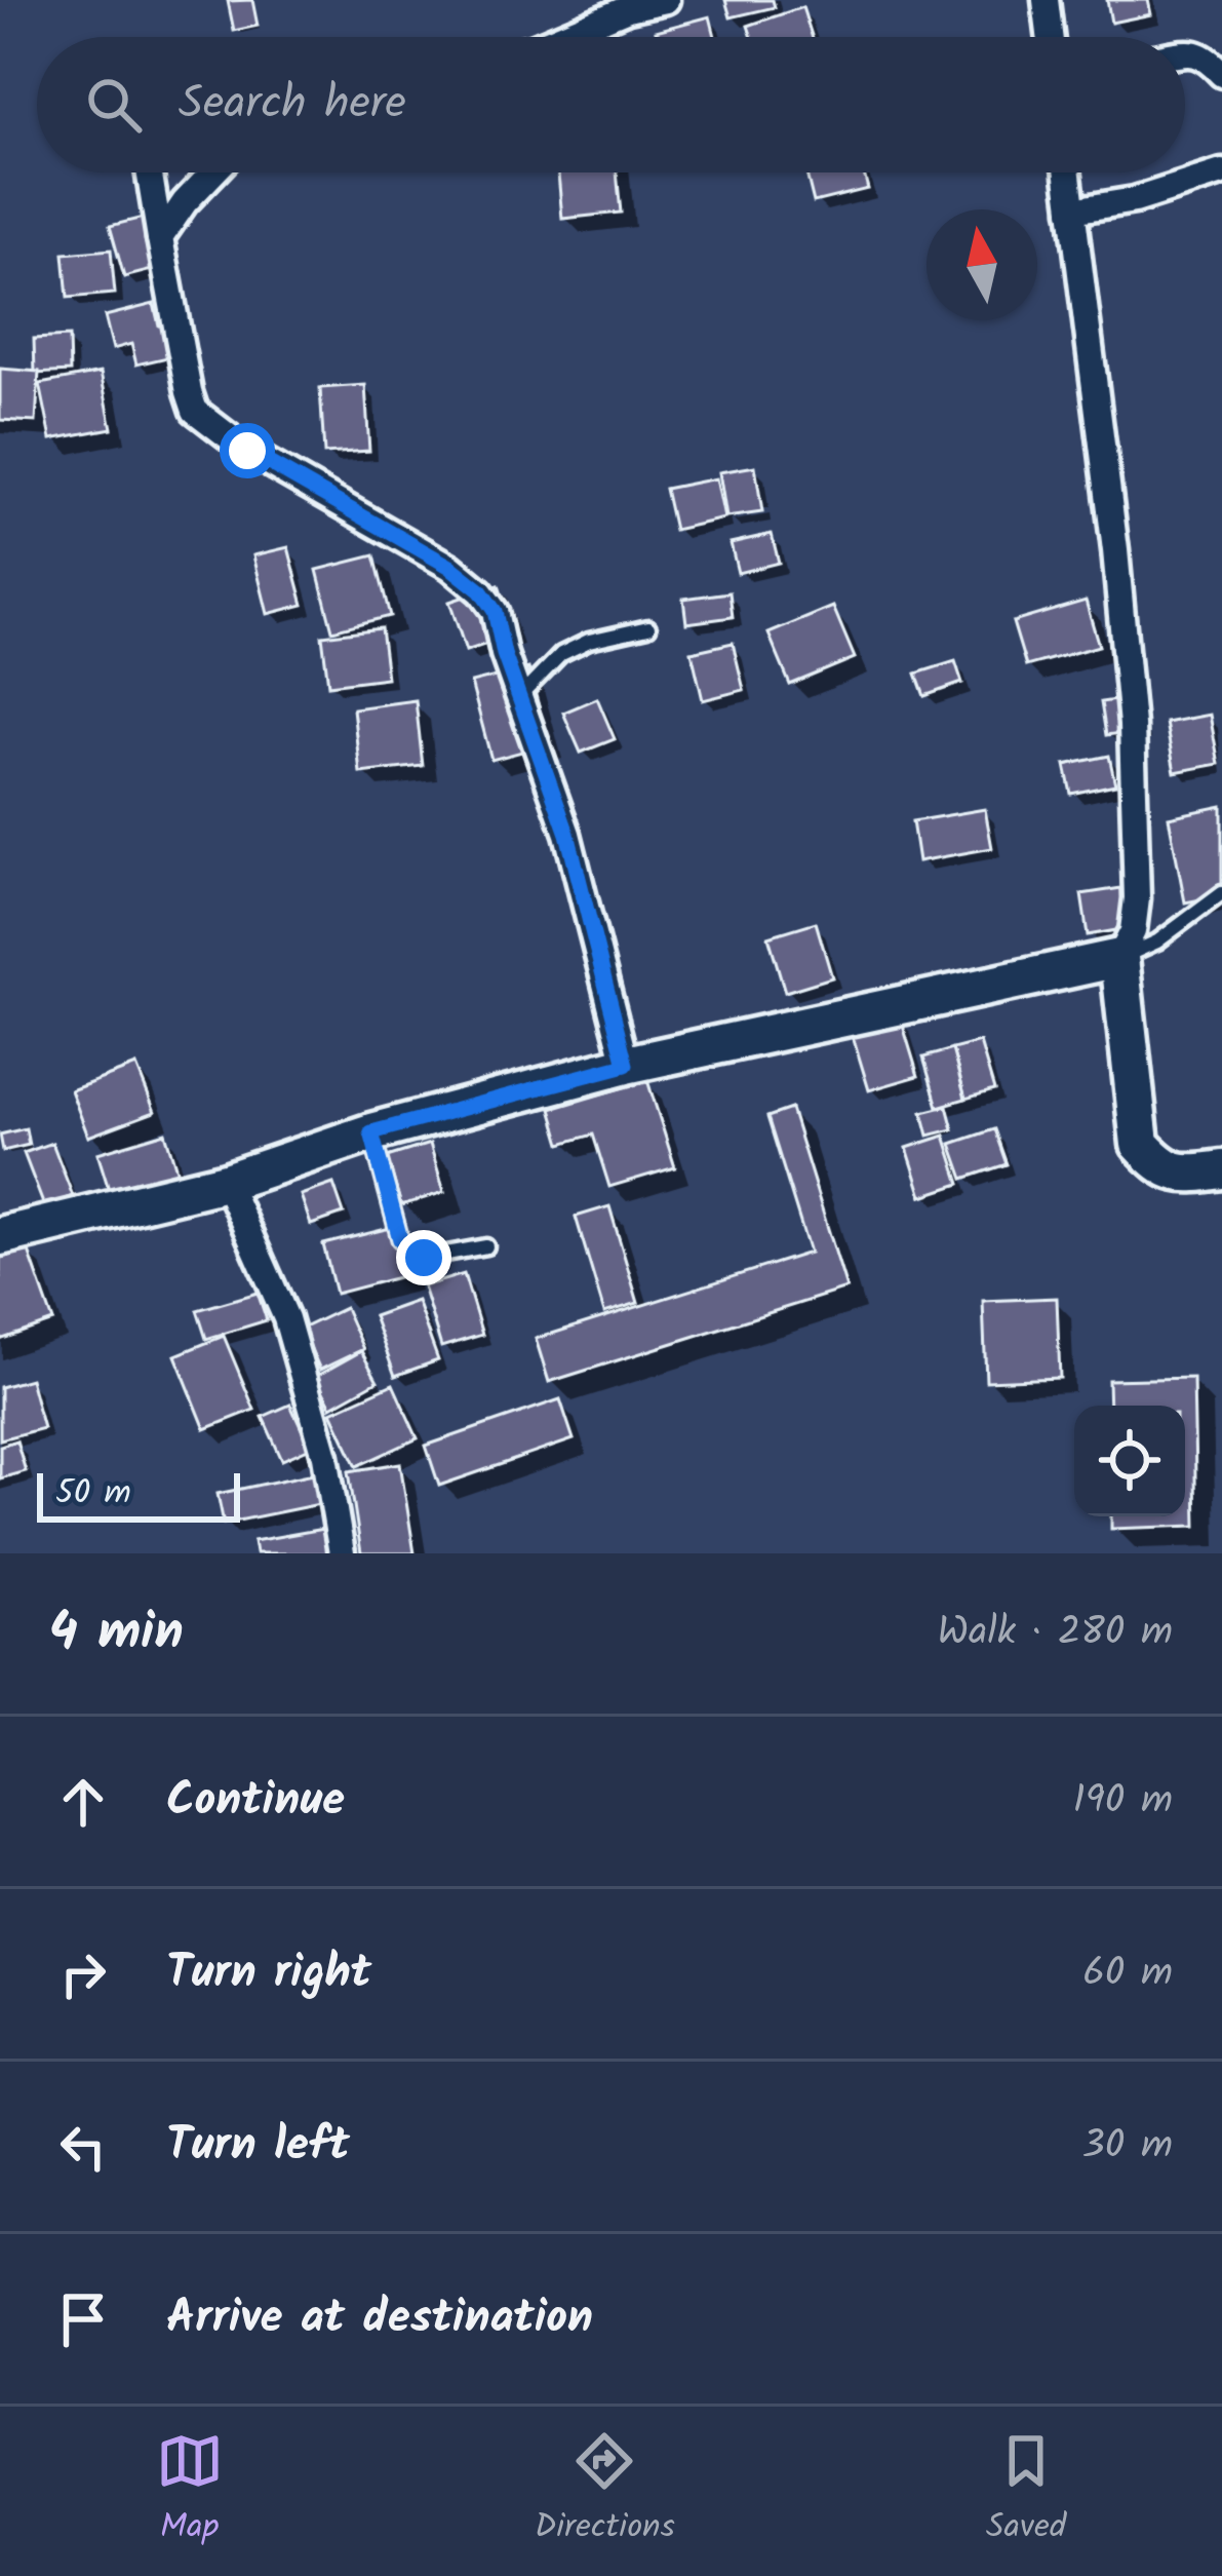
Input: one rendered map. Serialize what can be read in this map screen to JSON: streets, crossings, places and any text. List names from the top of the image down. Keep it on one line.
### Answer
{"scale_bar":"50 m","north":"top","page":{"search":"Search here","scale":"50 m","heading":["4 min","Walk · 280 m"],"list":[["Continue","190 m"],["Turn right","60 m"],["Turn left","30 m"],"Arrive at destination"],"nav":["Map","Directions","Saved"]}}
